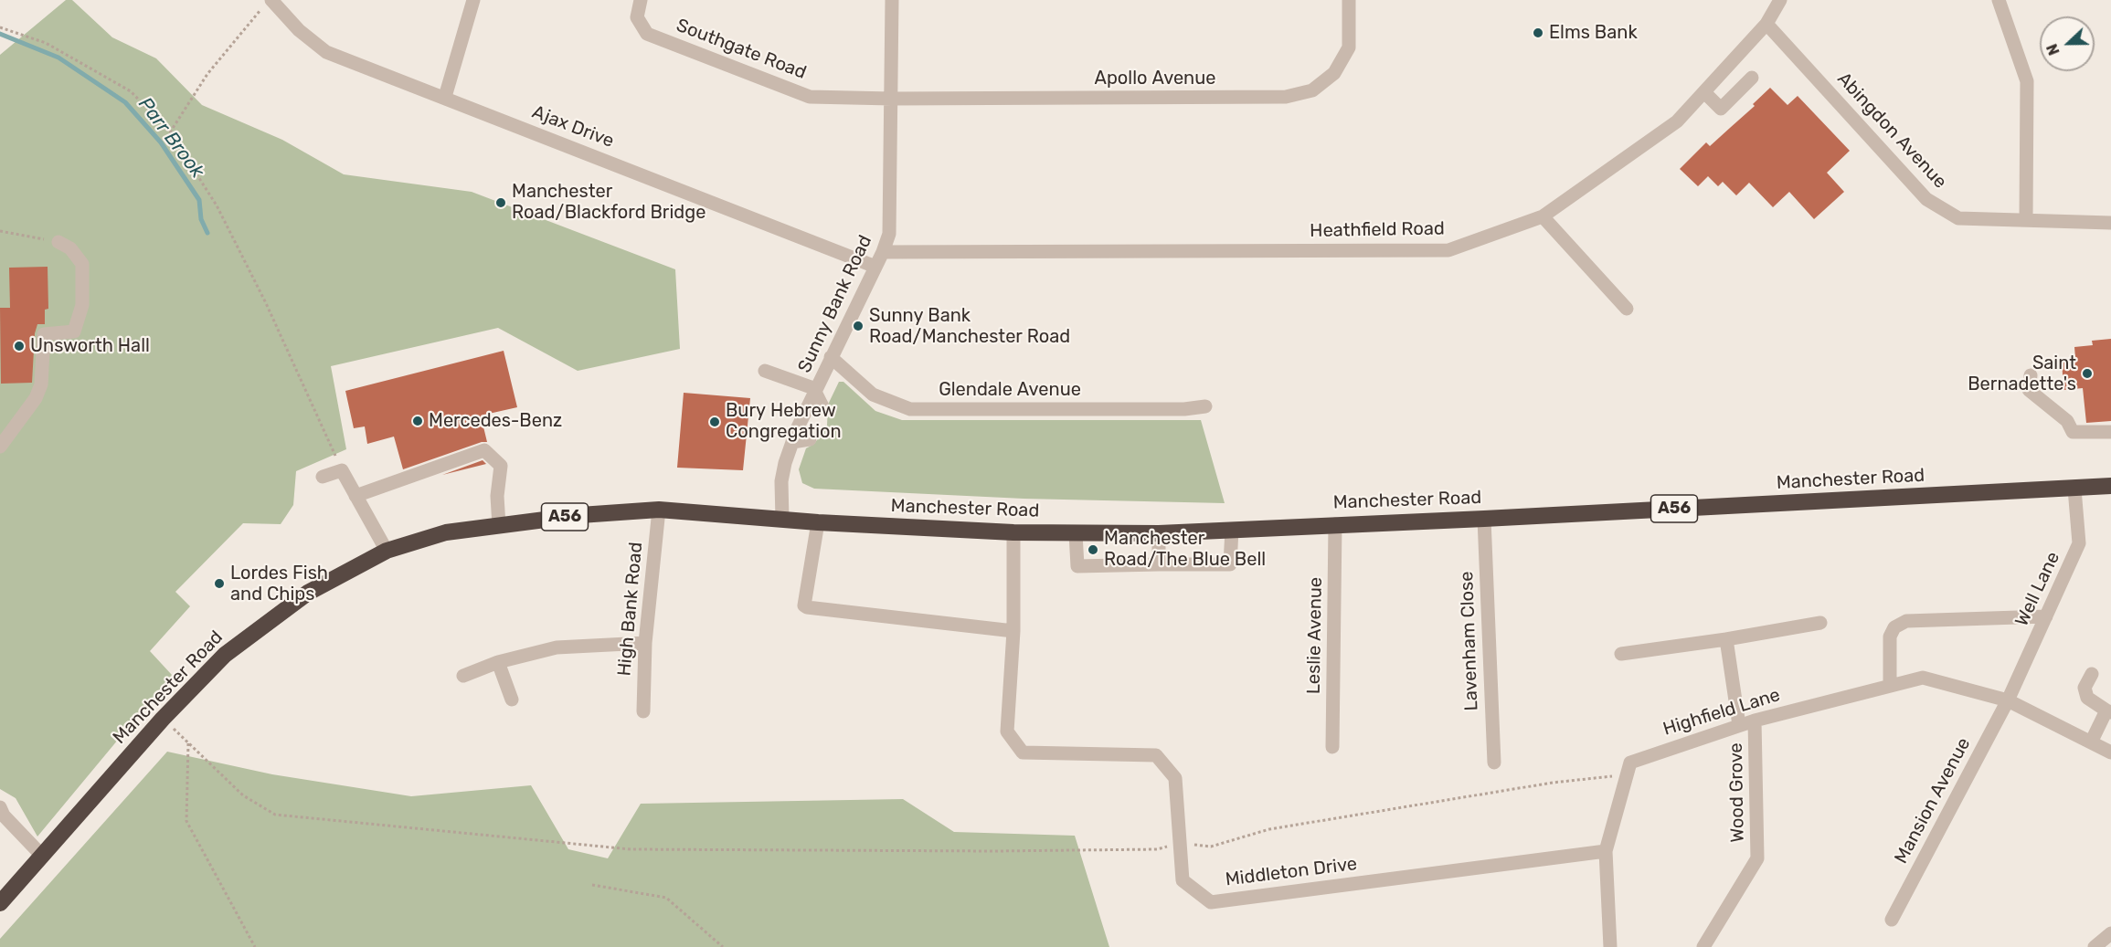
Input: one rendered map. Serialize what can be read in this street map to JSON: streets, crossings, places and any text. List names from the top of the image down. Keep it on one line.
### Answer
{"streets":{"highway":["Manchester Road","A56"],"street":["Southgate Road","Apollo Avenue","Ajax Drive","Abingdon Avenue","Heathfield Road","Sunny Bank Road","Glendale Avenue","Well Lane","High Bank Road","Leslie Avenue","Lavenham Close","Highfield Lane","Wood Grove","Mansion Avenue","Middleton Drive"]},"crossings":[["Southgate Road","Apollo Avenue"],["Southgate Road","Sunny Bank Road"],["Apollo Avenue","Sunny Bank Road"],["Ajax Drive","Sunny Bank Road"],["Abingdon Avenue","Heathfield Road"],["Heathfield Road","Sunny Bank Road"],["Sunny Bank Road","Glendale Avenue"],["Sunny Bank Road","Manchester Road"],["Manchester Road","A56"],["Manchester Road","Well Lane"],["Manchester Road","High Bank Road"],["Manchester Road","Leslie Avenue"],["Manchester Road","Lavenham Close"],["Manchester Road","Middleton Drive"],["A56","Well Lane"],["Well Lane","Highfield Lane"],["Well Lane","Mansion Avenue"],["Highfield Lane","Wood Grove"],["Highfield Lane","Mansion Avenue"]],"water":["Parr Brook"],"places":["Elms Bank","Manchester Road/Blackford Bridge","Sunny Bank Road/Manchester Road","Unsworth Hall","Saint Bernadette's","Mercedes-Benz","Bury Hebrew Congregation","Manchester Road/The Blue Bell","Lordes Fish and Chips"],"north":"left"}
